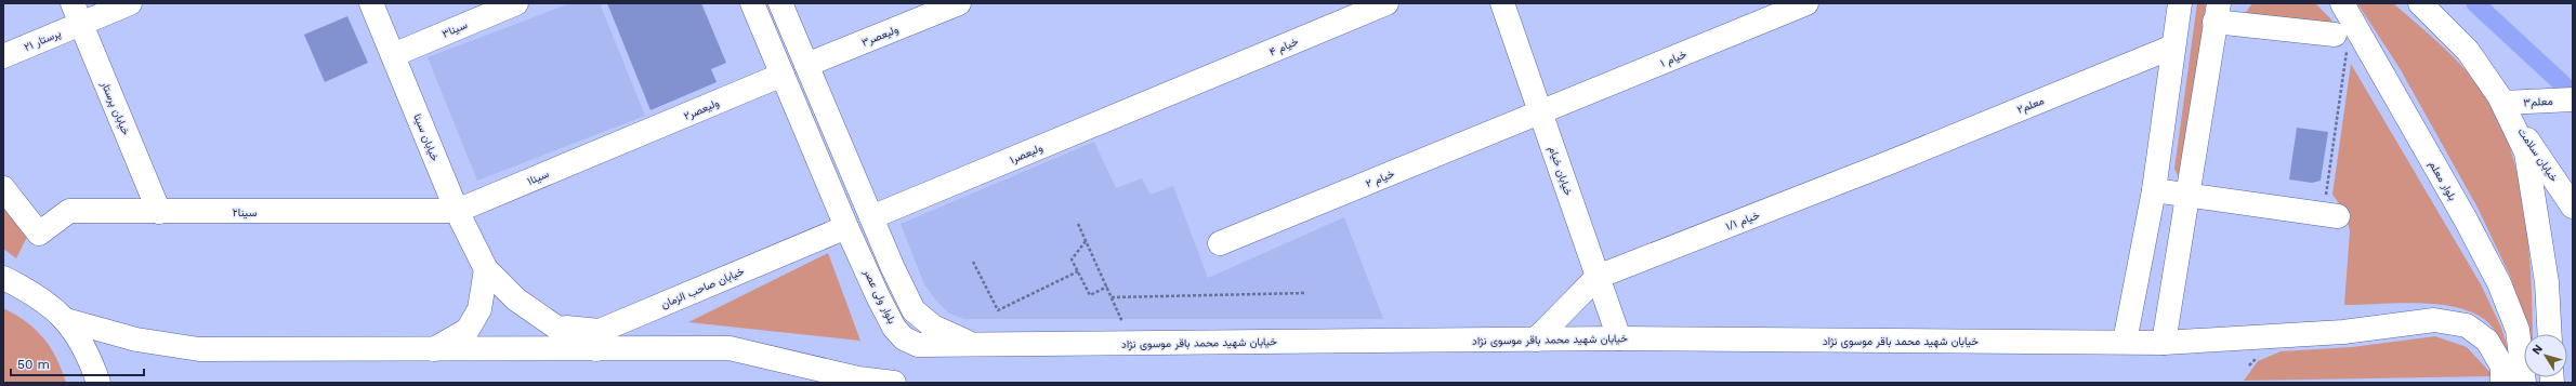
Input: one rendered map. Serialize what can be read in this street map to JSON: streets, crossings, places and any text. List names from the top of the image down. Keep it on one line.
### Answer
{"streets":{"main road":["سینا۳","ولیعصر۳","پرستار ۲۱","خیام ۴","خیام ۱","معلم۳","معلم۲","خیابان پرستار","ولیعصر۲","خیابان سینا","ولیعصر۱","خیابان سلامت","خیابان خیام","سینا۱","خیام ۲","بلوار معلم","سینا۲","خیام ۱/۱","خیابان صاحب الزمان","بلوار ولی عصر","خیابان شهید محمد باقر موسوی نژاد"]},"crossings":[["سینا۳","خیابان سینا"],["پرستار ۲۱","خیابان پرستار"],["خیام ۴","ولیعصر۱"],["خیام ۱","خیابان خیام"],["خیام ۱","خیام ۲"],["معلم۳","خیابان سلامت"],["معلم۲","خیام ۱/۱"],["خیابان پرستار","سینا۲"],["ولیعصر۲","سینا۱"],["ولیعصر۲","بلوار ولی عصر"],["خیابان سینا","سینا۱"],["خیابان سینا","سینا۲"],["خیابان سینا","خیابان صاحب الزمان"],["ولیعصر۱","خیابان صاحب الزمان"],["ولیعصر۱","بلوار ولی عصر"],["خیابان خیام","خیام ۲"],["خیابان خیام","خیام ۱/۱"],["خیابان خیام","خیابان شهید محمد باقر موسوی نژاد"],["سینا۱","سینا۲"],["خیابان صاحب الزمان","بلوار ولی عصر"],["بلوار ولی عصر","خیابان شهید محمد باقر موسوی نژاد"]],"scale_bar":"50 m","north":"top left"}
